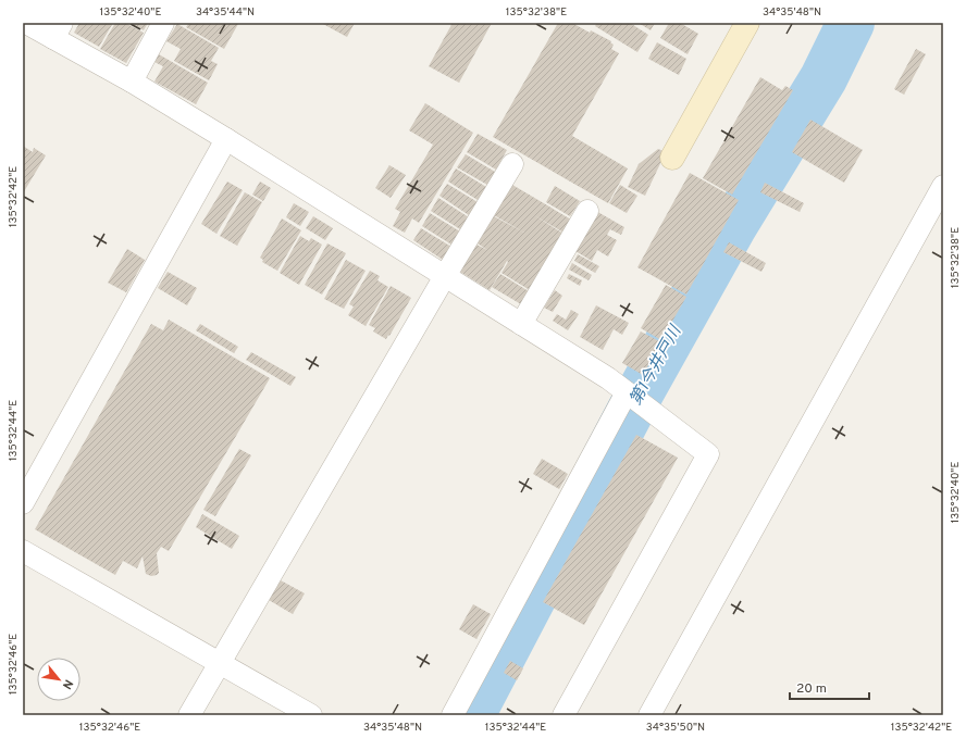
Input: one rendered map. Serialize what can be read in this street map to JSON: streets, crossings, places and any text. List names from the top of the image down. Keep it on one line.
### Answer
{"water":["第1今井戸川"],"scale_bar":"20 m","north":"bottom right","coordinates":["135°32'40\"E","34°35'44\"N","135°32'38\"E","34°35'48\"N","135°32'42\"E","135°32'44\"E","135°32'46\"E","34°35'50\"N"]}
